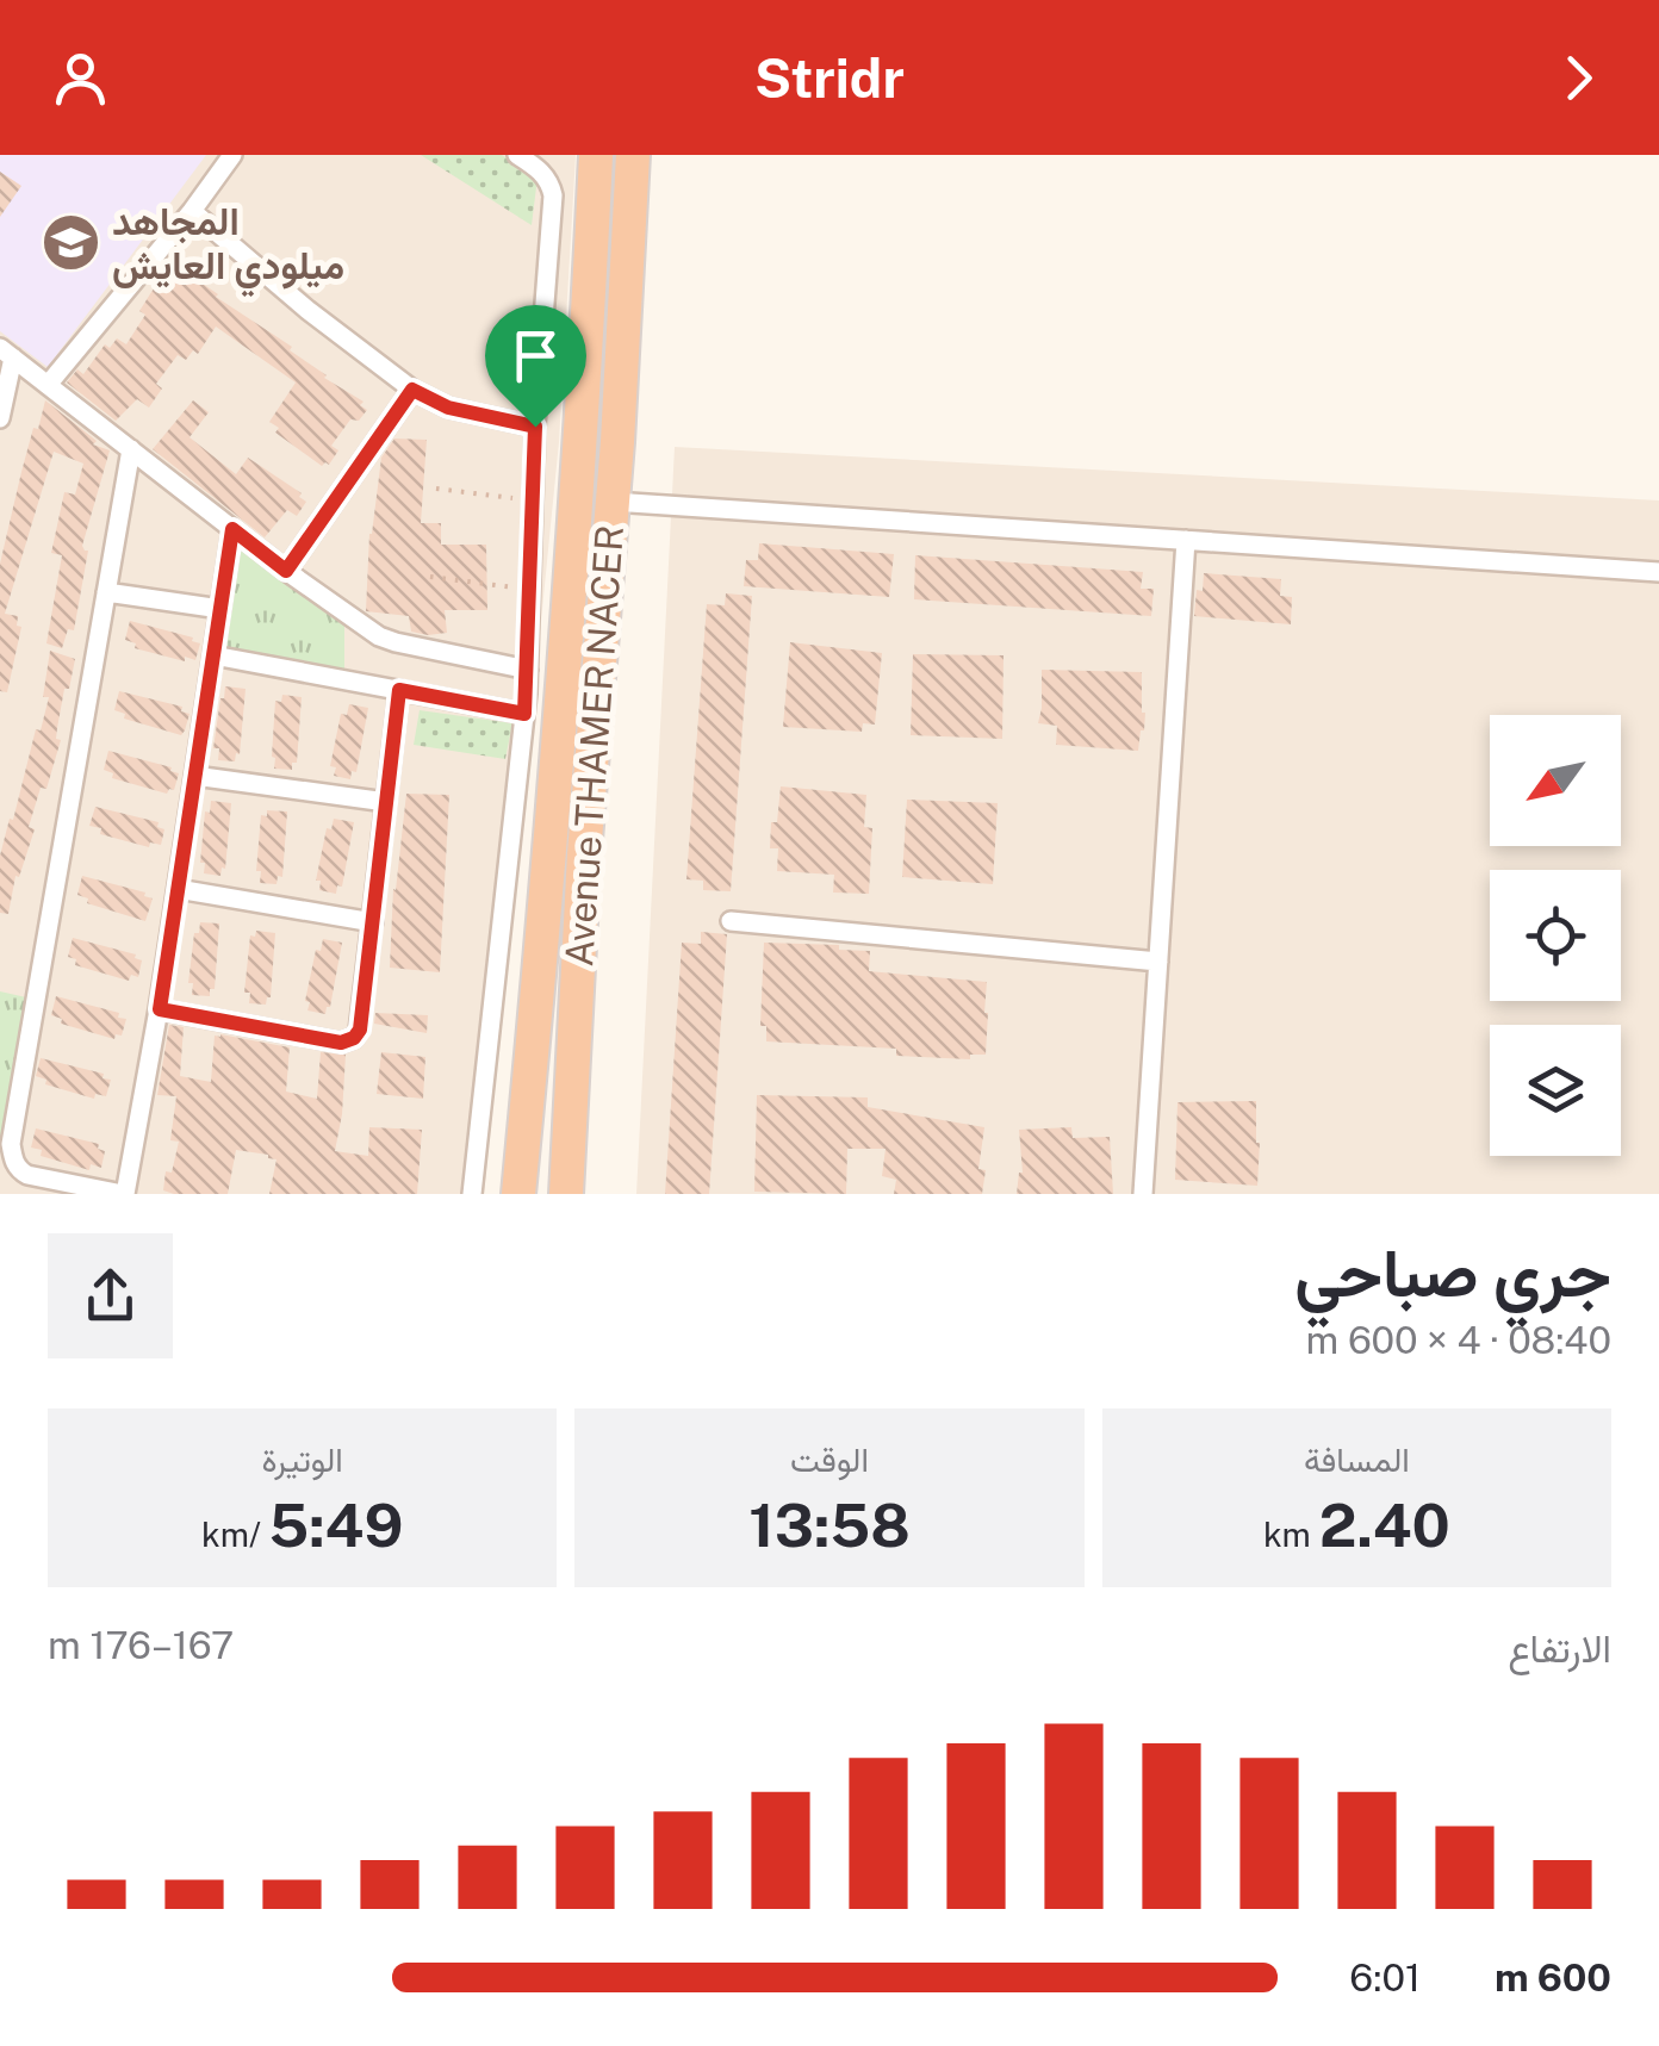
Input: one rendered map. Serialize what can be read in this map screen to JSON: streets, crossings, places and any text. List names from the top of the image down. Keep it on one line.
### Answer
{"streets":{"highway":["Avenue THAMER NACER"]},"places":{"school or university":["المجاهد ميلودي العايش"]},"north":"bottom left","page":{"header":"Stridr","heading":["جري صباحي","08:40 · 4 × 600 m"],"stats":[["المسافة","2.40 km"],["الوقت","13:58"],["الوتيرة","5:49 /km"]],"chart":["الارتفاع","167–176 m"],"list":[{"name":"600 m","note":"6:01"}]}}
